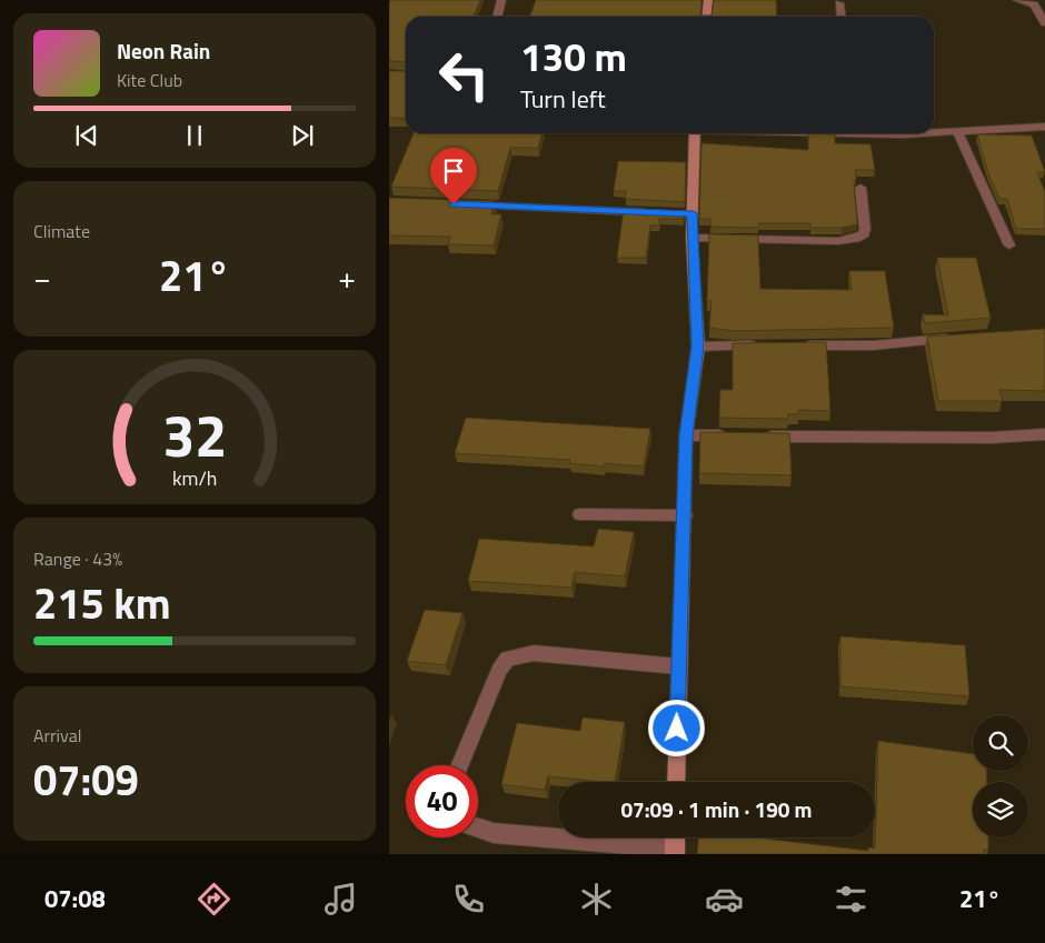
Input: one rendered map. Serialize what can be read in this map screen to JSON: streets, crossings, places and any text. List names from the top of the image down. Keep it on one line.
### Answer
{"page":{"turn":["130 m","Turn left"],"song":["Neon Rain","Kite Club"],"tile":["Climate",["Range · 43%","215 km"],["Arrival","07:09"]],"heat":["−","21°","+"],"limit":"40","trip":"07:09 · 1 min · 190 m","tabs":["07:08","21°"],"gauge":["32","km/h"]}}
